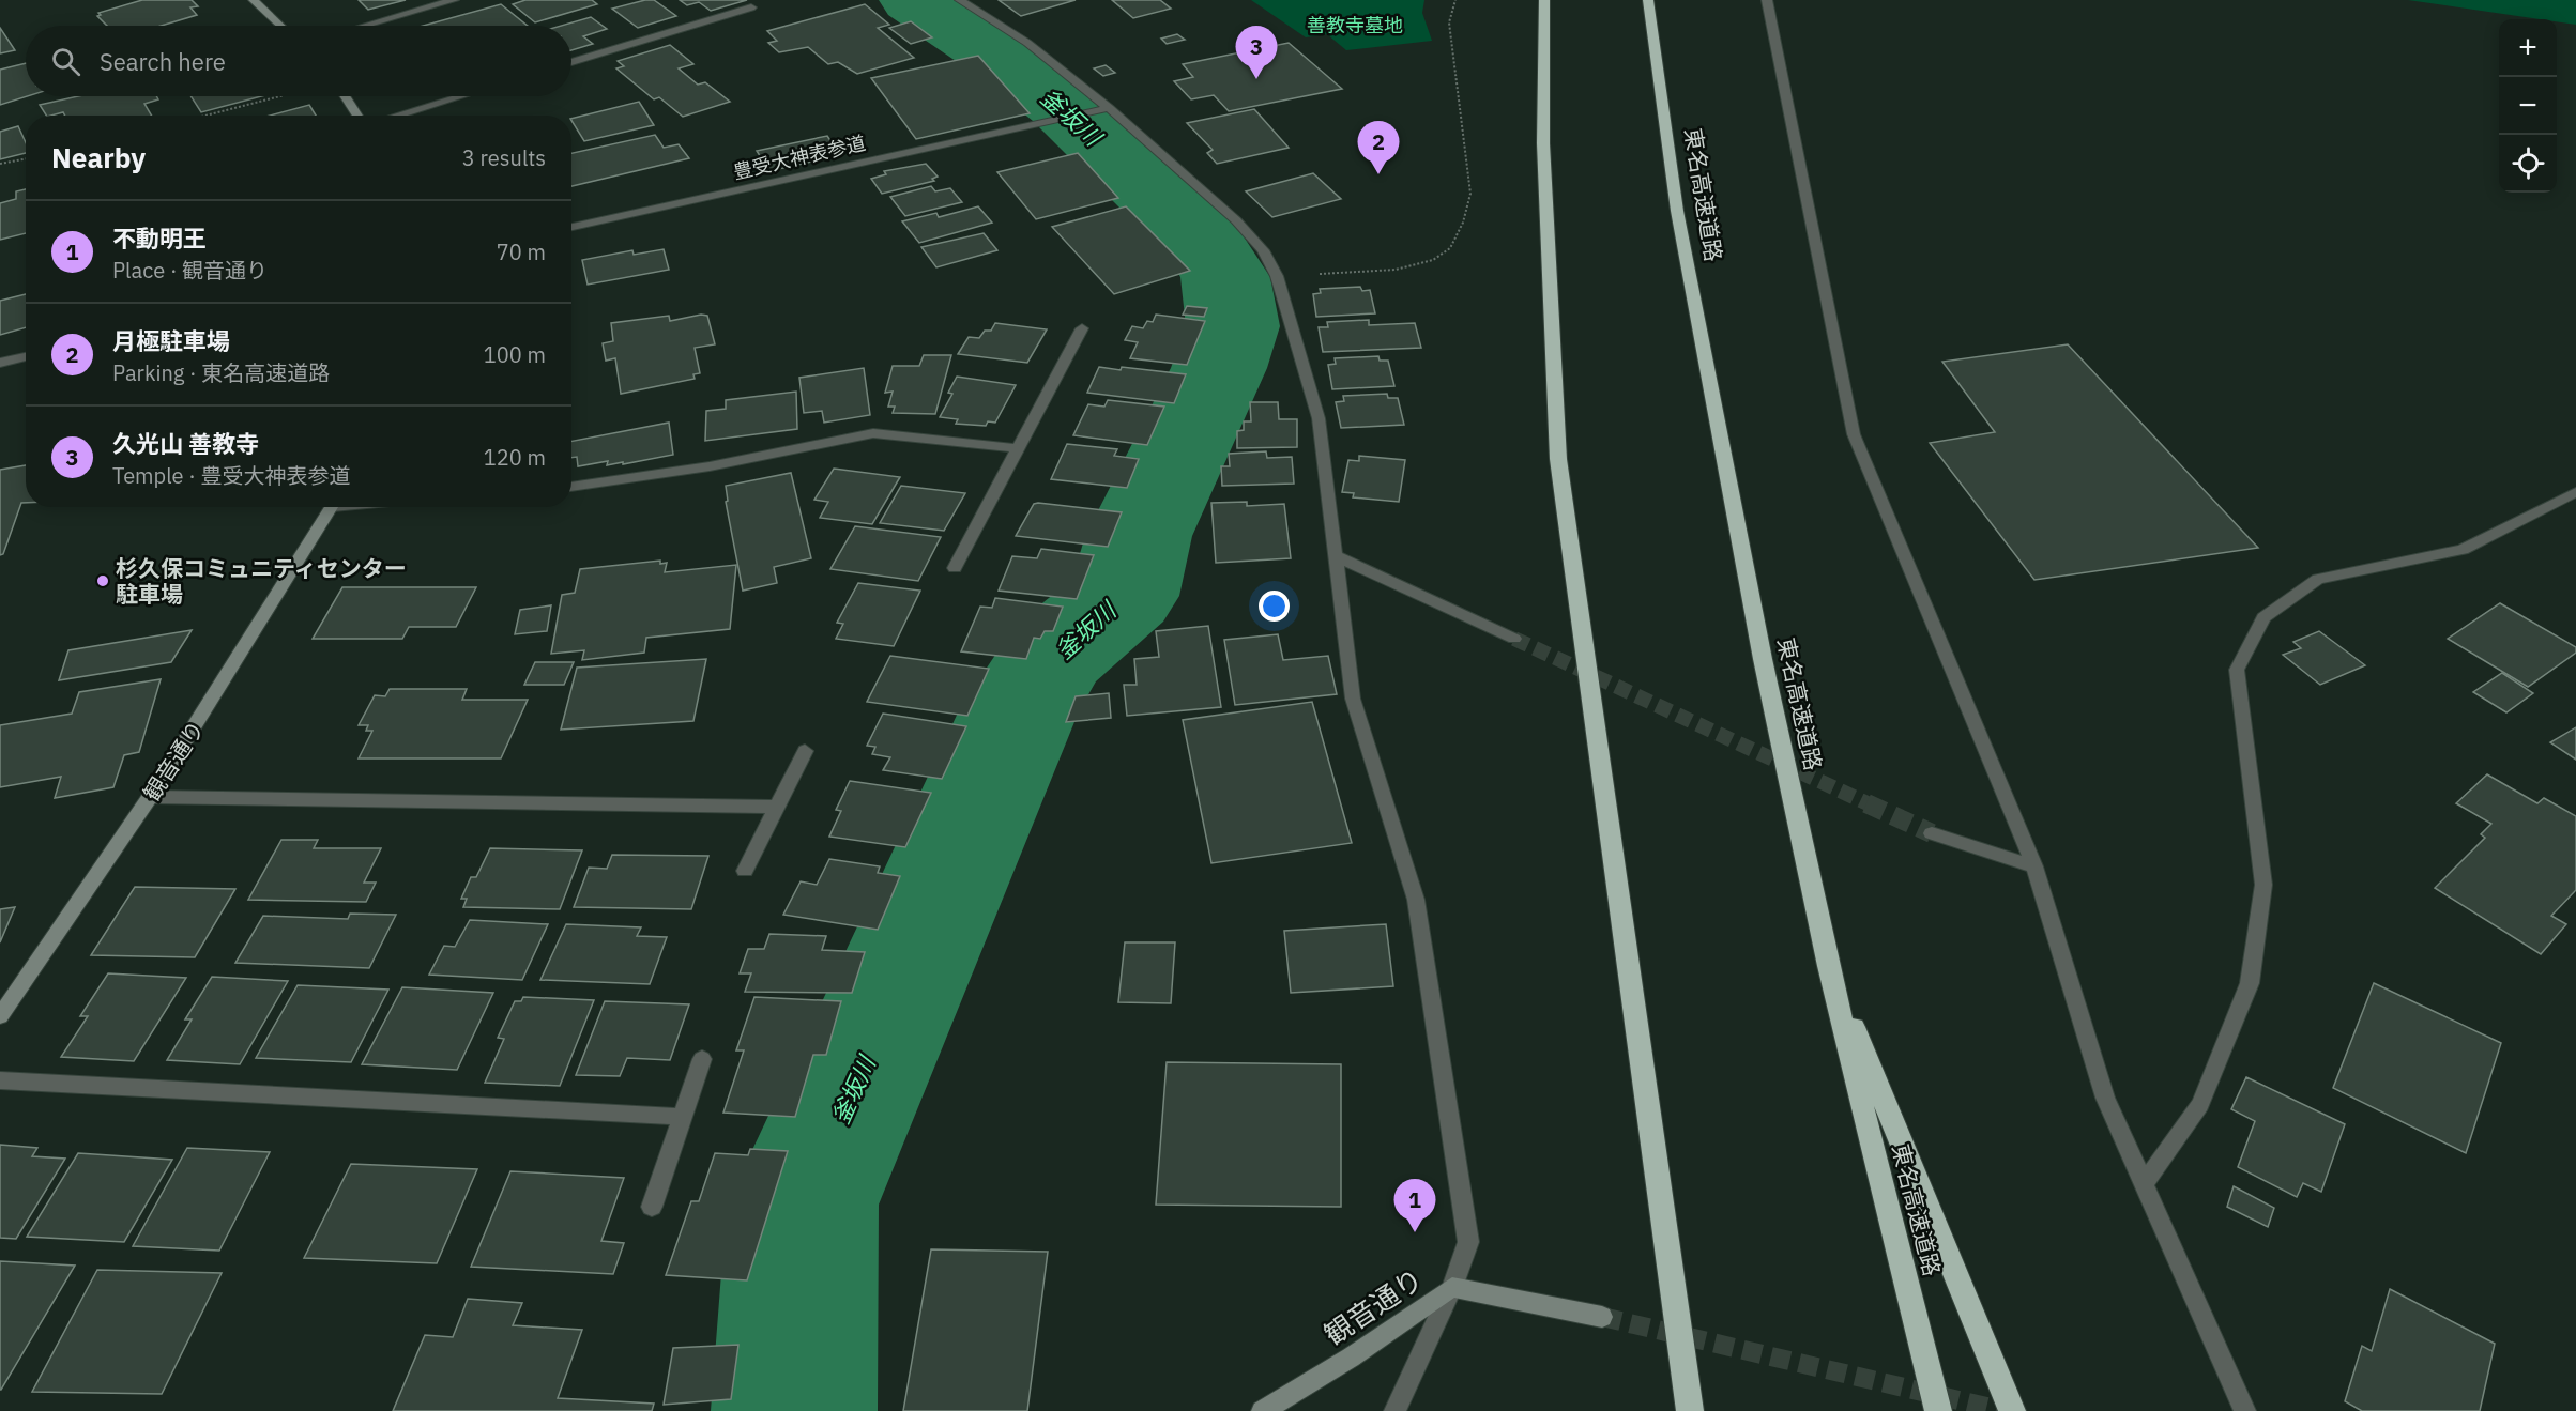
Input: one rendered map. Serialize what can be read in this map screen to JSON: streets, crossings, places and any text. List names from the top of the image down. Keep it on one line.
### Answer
{"streets":{"highway":["東名高速道路"],"main road":["観音通り"],"street":["豊受大神表参道"]},"water":["釜坂川"],"parks":["善教寺墓地"],"places":["杉久保コミュニティセンター 駐車場"],"page":{"map_buttons":["+","−"],"pins":["3","2","1"],"search":"Search here","heading":["Nearby","3 results"],"list":[{"mark":"1","name":"不動明王","note":"Place · 観音通り","value":"70 m"},{"mark":"2","name":"月極駐車場","note":"Parking · 東名高速道路","value":"100 m"},{"mark":"3","name":"久光山 善教寺","note":"Temple · 豊受大神表参道","value":"120 m"}]}}
